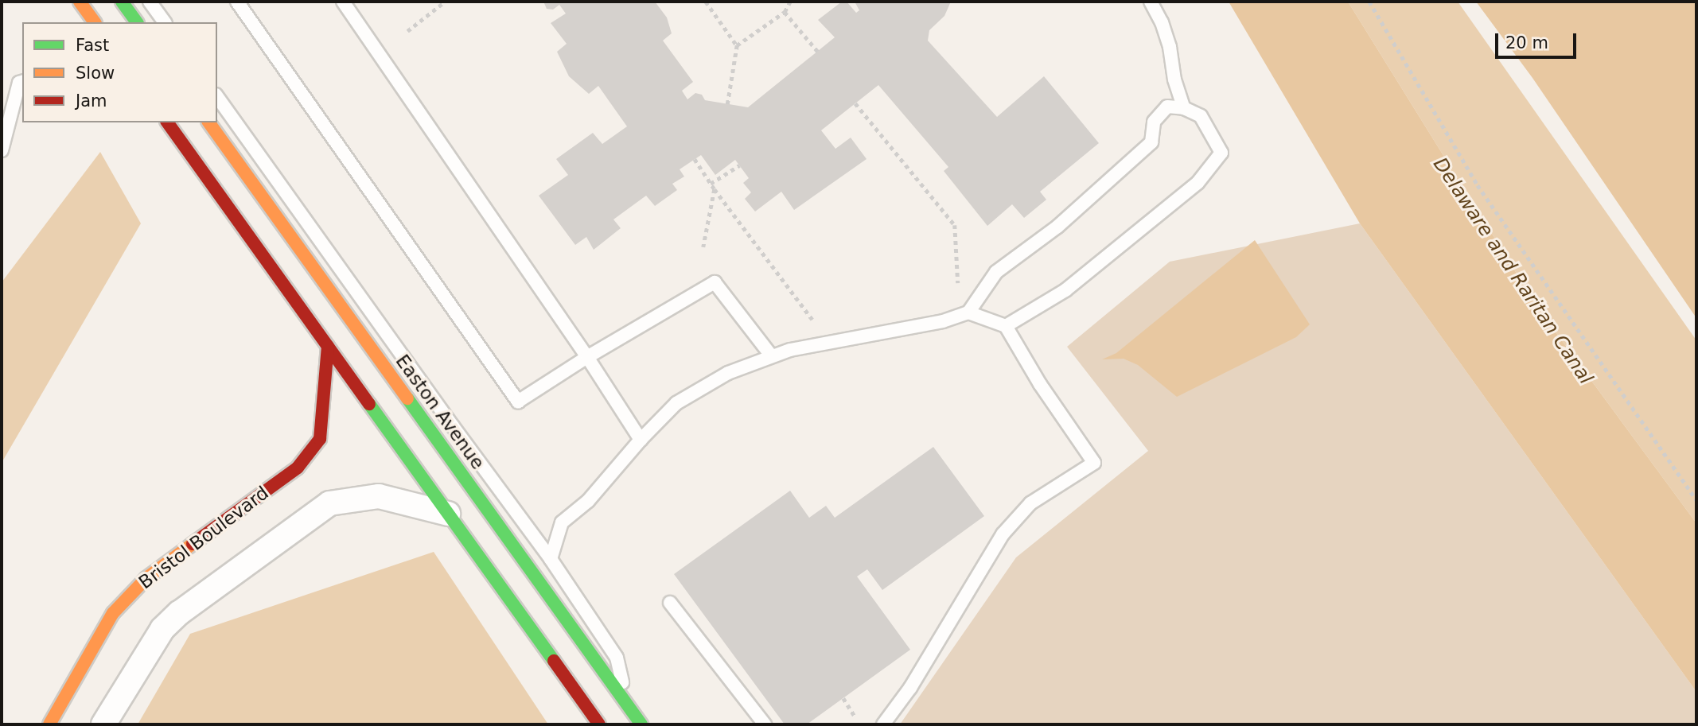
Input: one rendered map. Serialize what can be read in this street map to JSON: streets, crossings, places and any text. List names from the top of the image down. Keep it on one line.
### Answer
{"streets":{"main road":["Easton Avenue","Bristol Boulevard"]},"water":["Delaware and Raritan Canal"],"legend":["Fast","Slow","Jam"],"scale_bar":"20 m"}
